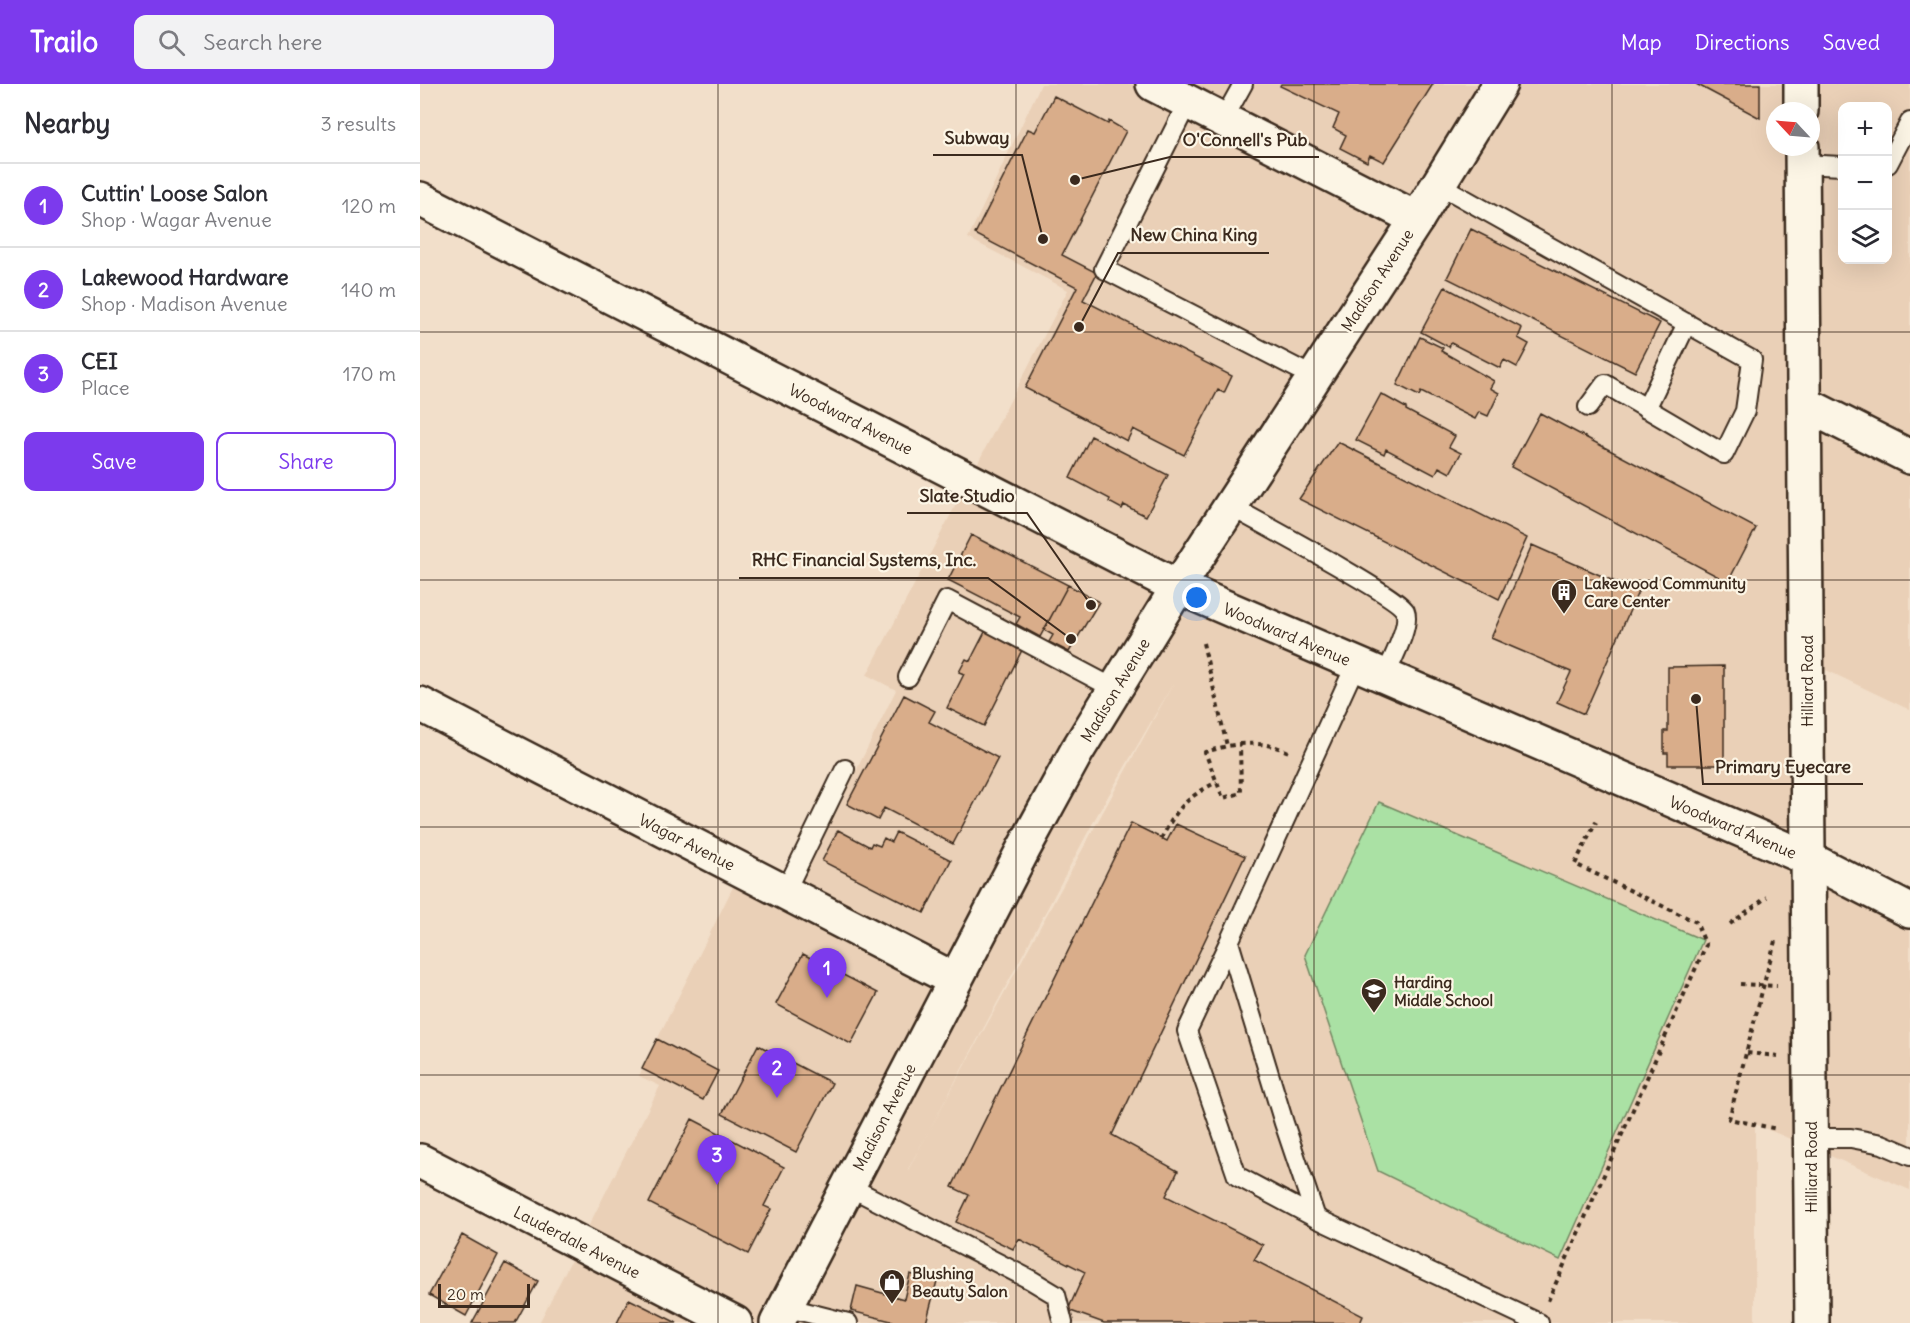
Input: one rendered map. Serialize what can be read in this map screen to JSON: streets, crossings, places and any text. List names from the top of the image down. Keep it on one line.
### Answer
{"streets":{"street":["Madison Avenue","Woodward Avenue","Hilliard Road","Wagar Avenue","Lauderdale Avenue"]},"crossings":[["Madison Avenue","Woodward Avenue"],["Madison Avenue","Wagar Avenue"],["Woodward Avenue","Hilliard Road"]],"places":{"other":["O'Connell's Pub","Subway","New China King","Slate Studio","RHC Financial Systems, Inc.","Primary Eyecare"],"building":["Lakewood Community Care Center"],"school or university":["Harding Middle School"],"shop":["Blushing Beauty Salon"]},"scale_bar":"20 m","north":"top left","page":{"header":"Trailo","search":"Search here","nav":["Map","Directions","Saved"],"heading":["Nearby","3 results"],"map_buttons":["+","−"],"list":[{"mark":"1","name":"Cuttin' Loose Salon","note":"Shop · Wagar Avenue","value":"120 m"},{"mark":"2","name":"Lakewood Hardware","note":"Shop · Madison Avenue","value":"140 m"},{"mark":"3","name":"CEI","note":"Place","value":"170 m"}],"buttons":["Save","Share"],"pins":["1","2","3"],"scale":"20 m"}}
